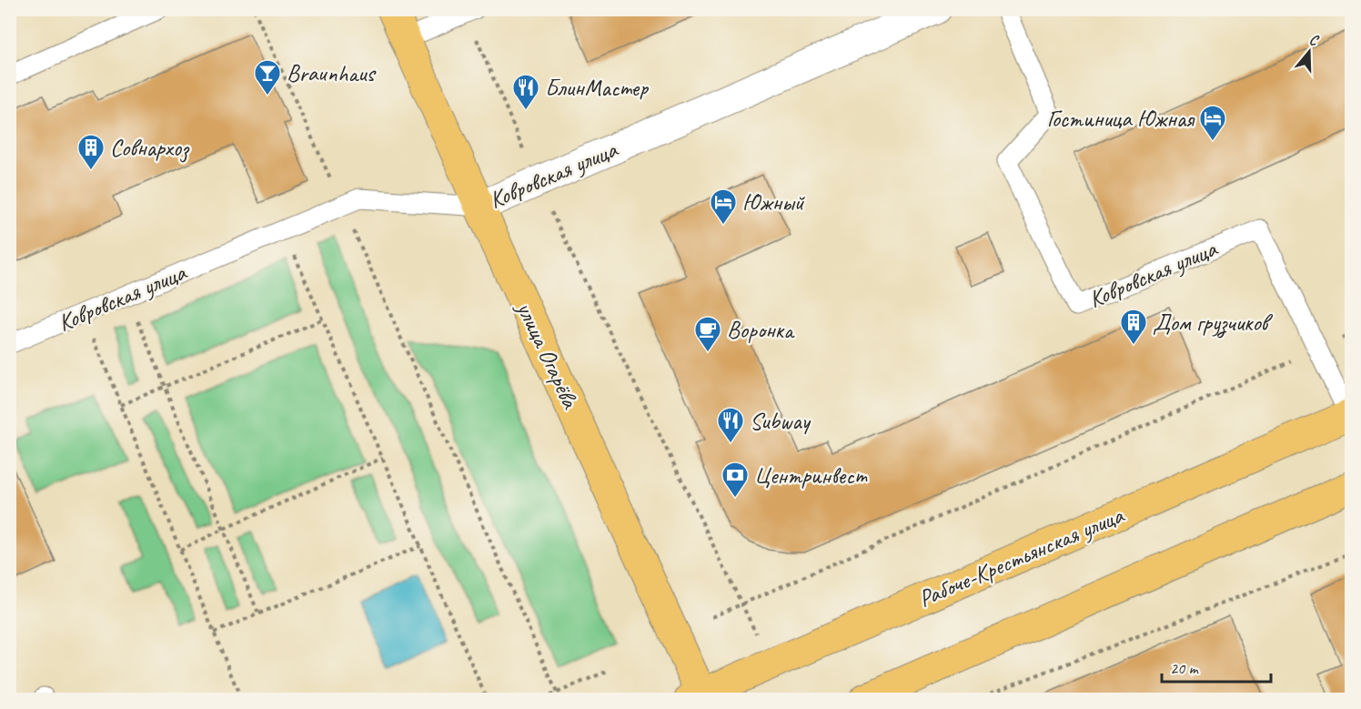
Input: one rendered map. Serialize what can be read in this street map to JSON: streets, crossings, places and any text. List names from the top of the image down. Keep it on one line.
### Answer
{"streets":{"main road":["улица Огарёва","Рабоче-Крестьянская улица"],"street":["Ковровская улица"]},"crossings":[["Ковровская улица","улица Огарёва"],["Ковровская улица","Рабоче-Крестьянская улица"],["улица Огарёва","Рабоче-Крестьянская улица"]],"places":{"bar":["Braunhaus"],"restaurant":["БлинМастер","Subway"],"hotel":["Гостиница Южная","Южный"],"building":["Совнархоз","Дом грузчиков"],"cafe":["Воронка"],"bank":["Центринвест"]},"scale_bar":"20 m","north":"top"}
